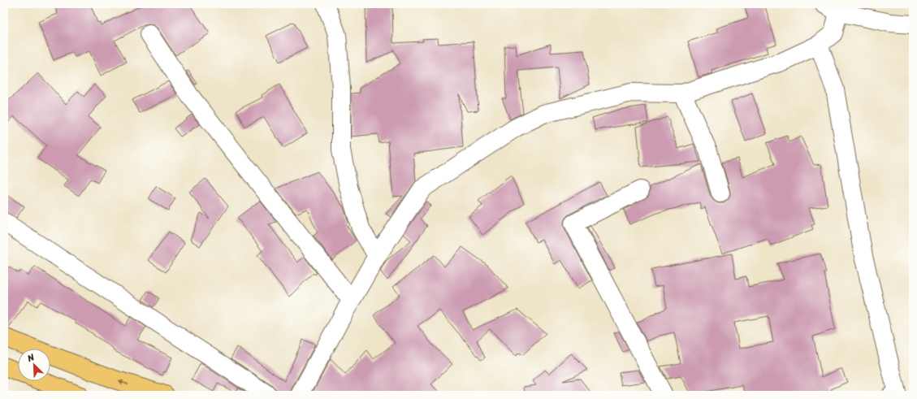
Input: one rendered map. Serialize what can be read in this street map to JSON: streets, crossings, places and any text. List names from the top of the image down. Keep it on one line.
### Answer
{"north":"top left"}
